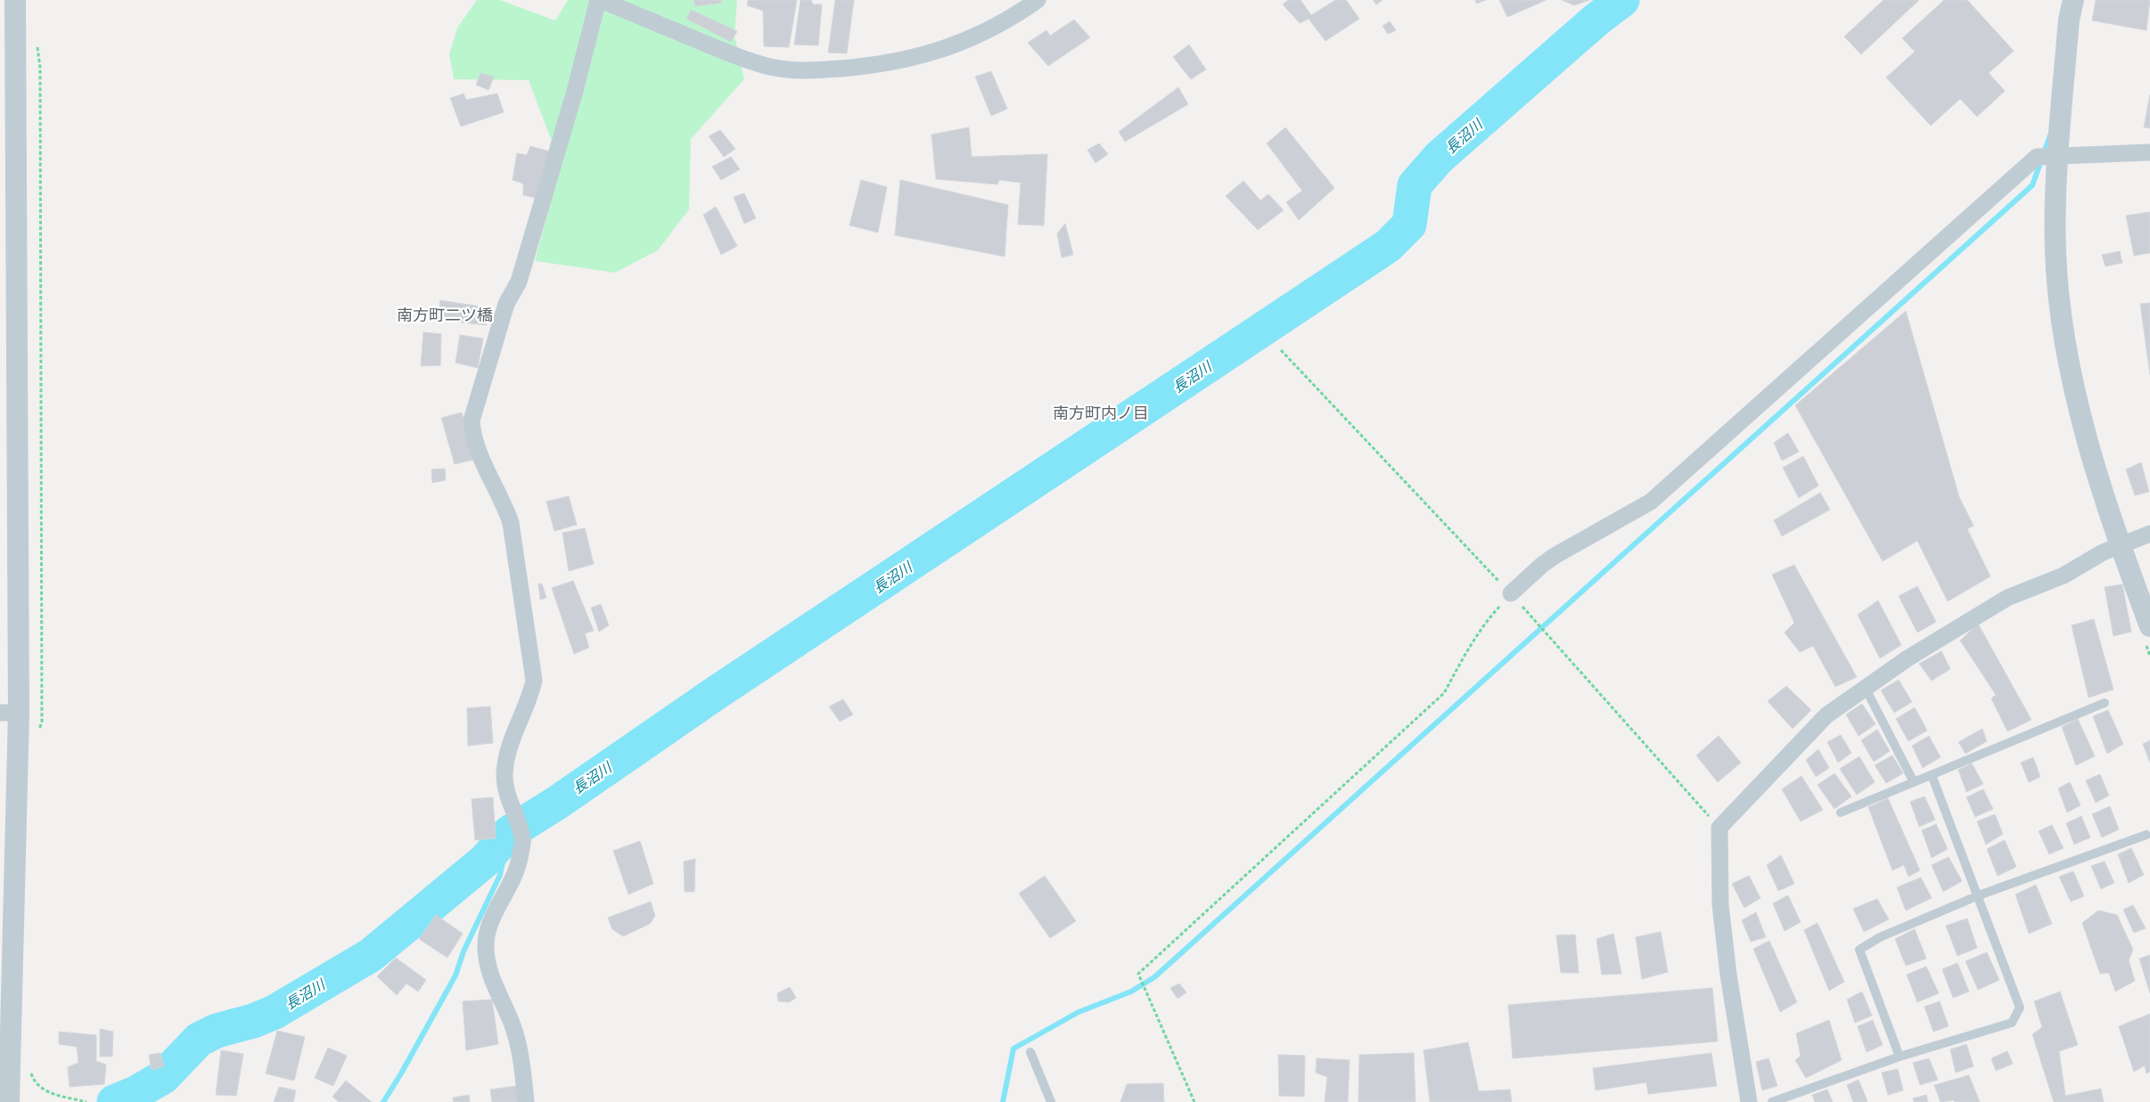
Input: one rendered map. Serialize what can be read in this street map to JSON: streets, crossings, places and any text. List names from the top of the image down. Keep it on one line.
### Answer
{"districts":["南方町二ツ橋","南方町内ノ目"],"water":["長沼川"]}
